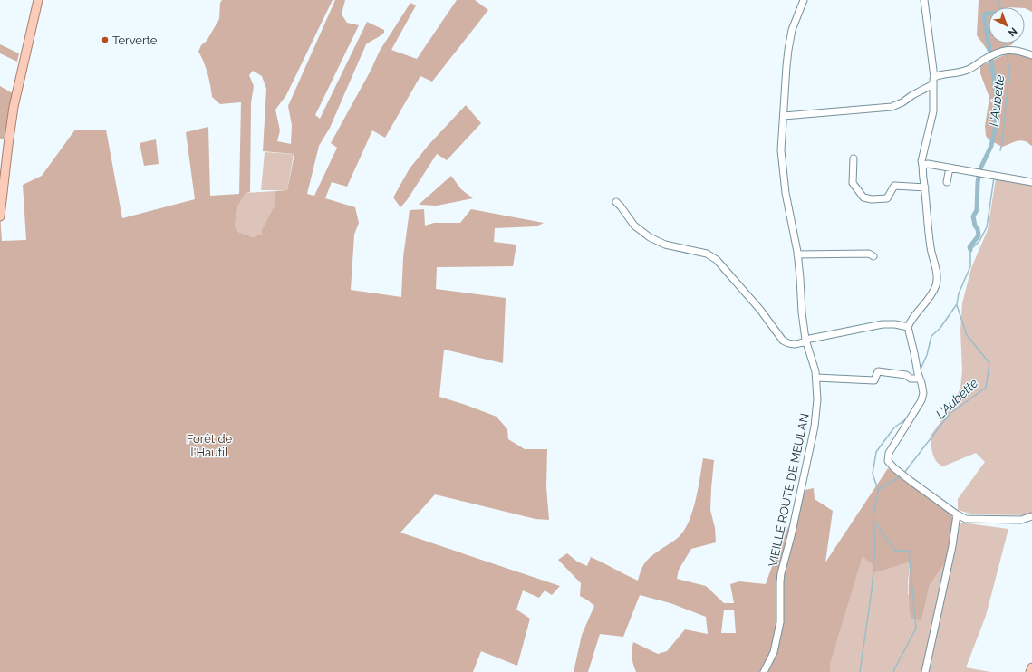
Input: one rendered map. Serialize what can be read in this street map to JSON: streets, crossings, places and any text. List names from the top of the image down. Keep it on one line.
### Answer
{"streets":{"street":["VIEILLE ROUTE DE MEULAN"]},"water":["L'Aubette"],"parks":["Forêt de l'Hautil"],"places":["Terverte"],"north":"bottom right"}
